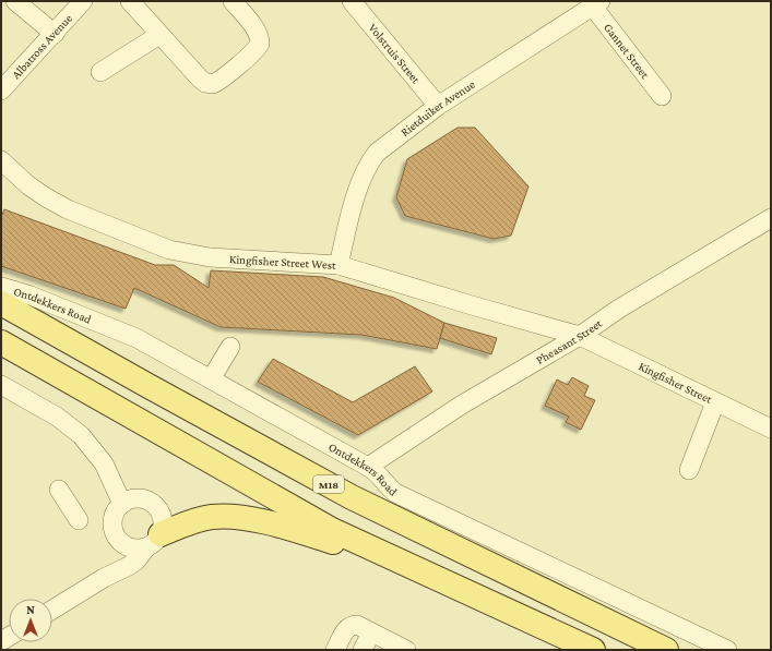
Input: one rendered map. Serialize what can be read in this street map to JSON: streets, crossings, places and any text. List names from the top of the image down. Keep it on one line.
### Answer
{"streets":{"main road":["Ontdekkers Road","M18"],"street":["Albatross Avenue","Gannet Street","Volstruis Street","Rietduiker Avenue","Kingfisher Street West","Pheasant Street","Kingfisher Street"]},"crossings":[["Gannet Street","Rietduiker Avenue"],["Volstruis Street","Rietduiker Avenue"],["Rietduiker Avenue","Kingfisher Street West"],["Kingfisher Street West","Pheasant Street"],["Kingfisher Street West","Kingfisher Street"],["Ontdekkers Road","Pheasant Street"],["Pheasant Street","Kingfisher Street"]],"north":"top"}
